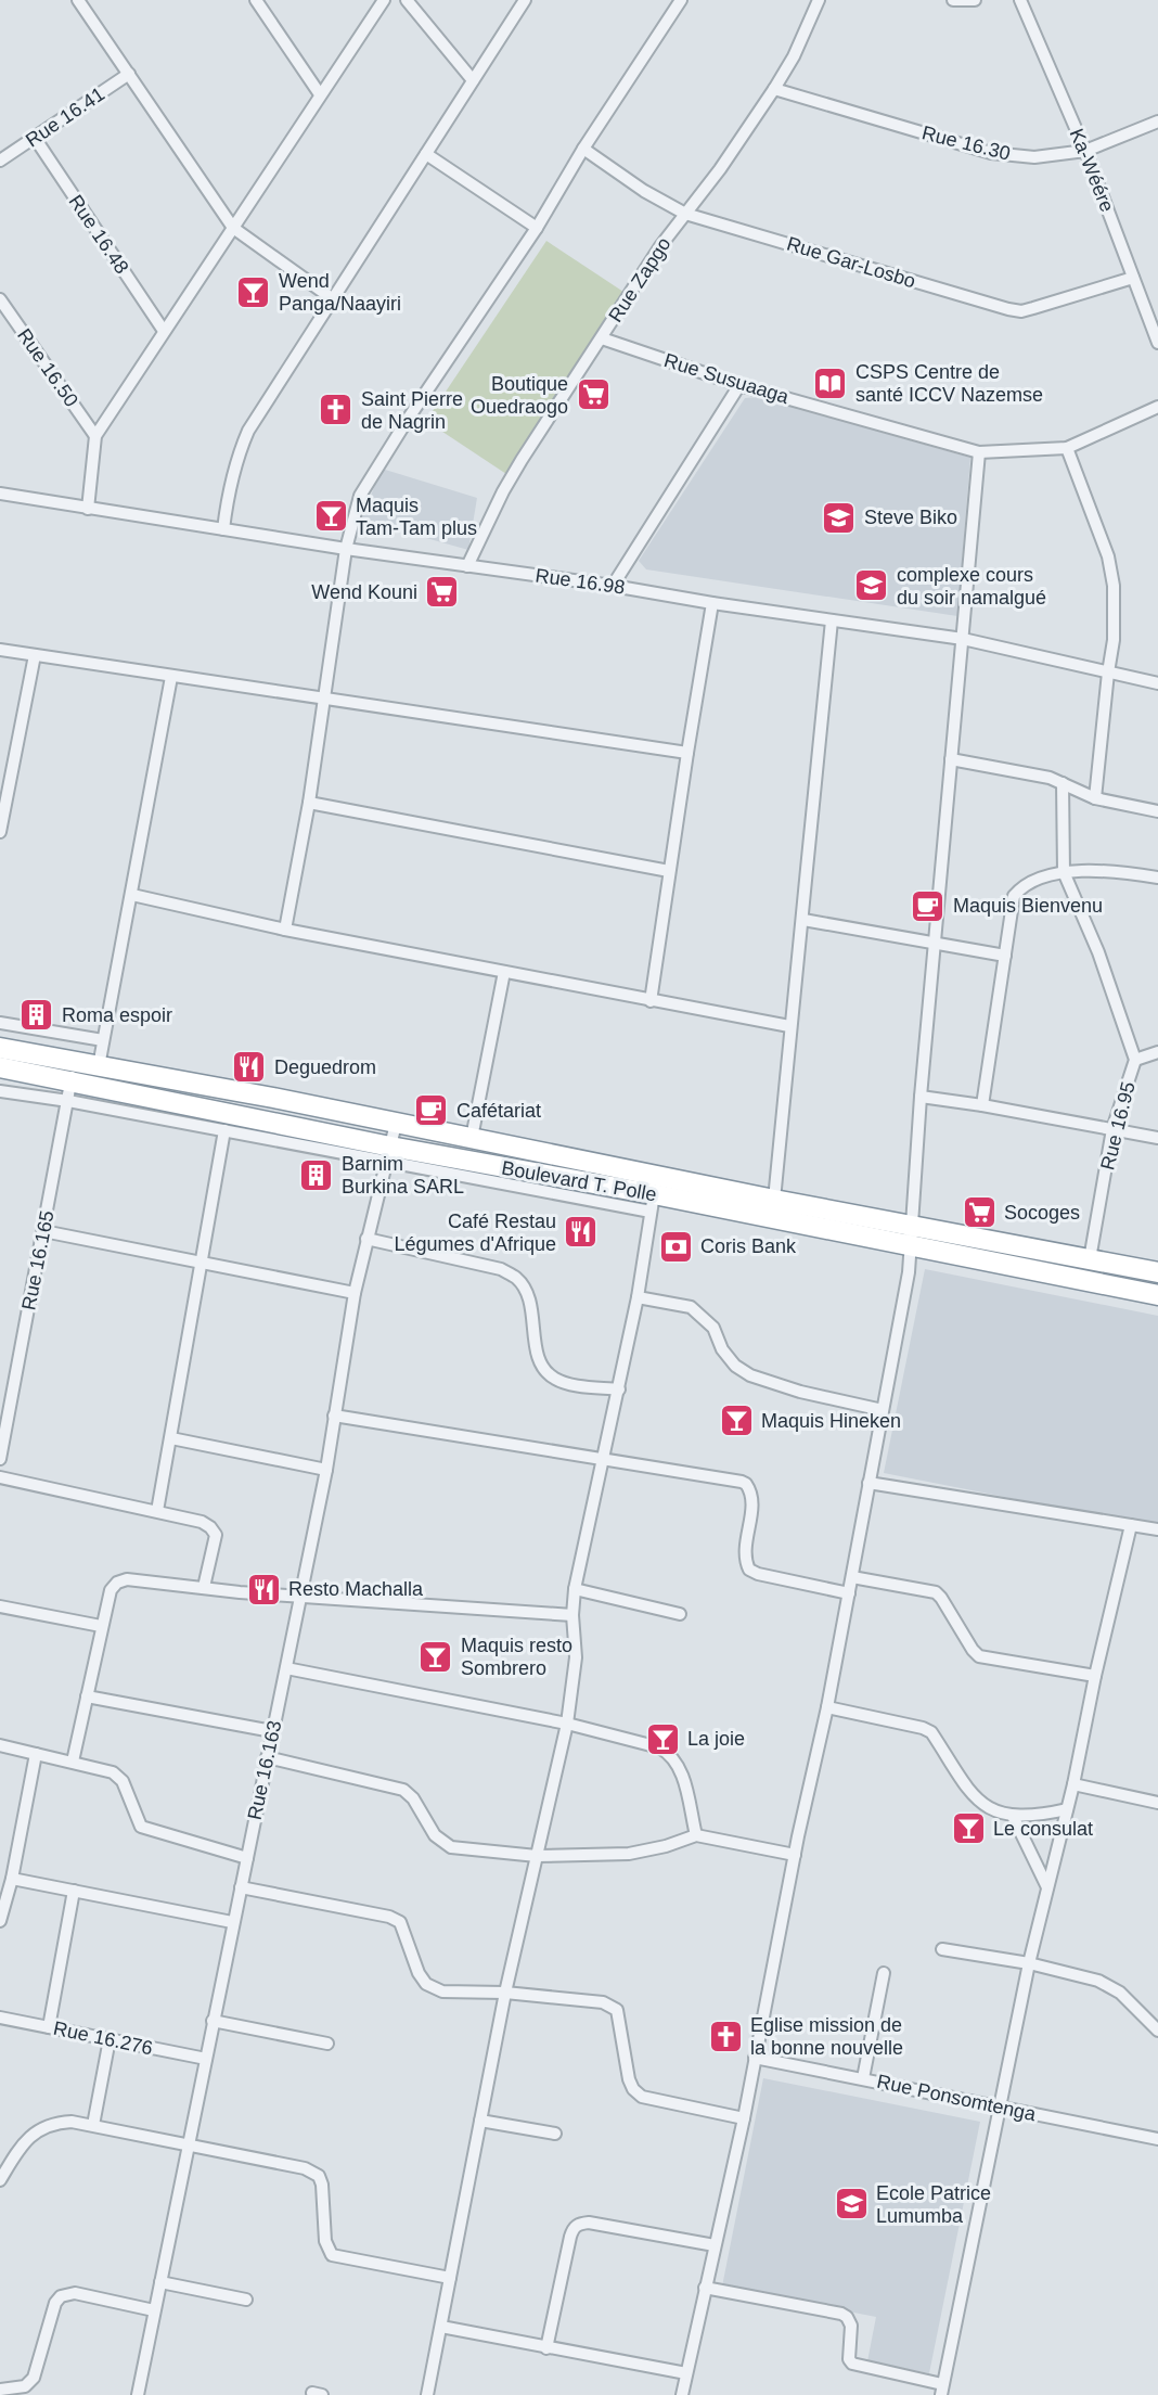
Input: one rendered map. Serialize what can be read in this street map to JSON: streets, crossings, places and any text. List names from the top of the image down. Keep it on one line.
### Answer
{"streets":{"highway":["Boulevard T. Polle"],"street":["Rue 16.41","Rue 16.30","Ka-Wéére","Rue 16.48","Rue Gar-Losbo","Rue Zapgo","Rue 16.50","Rue Susuaaga","Rue 16.98","Rue 16.95","Rue 16.165","Rue 16.163","Rue 16.276","Rue Ponsomtenga"]},"crossings":[["Rue 16.41","Rue 16.48"],["Rue 16.30","Ka-Wéére"],["Rue 16.30","Rue Zapgo"],["Ka-Wéére","Rue Gar-Losbo"],["Rue Gar-Losbo","Rue Zapgo"],["Rue Zapgo","Rue Susuaaga"],["Rue Zapgo","Rue 16.98"],["Rue 16.95","Boulevard T. Polle"],["Boulevard T. Polle","Rue 16.165"],["Boulevard T. Polle","Rue 16.163"],["Rue 16.163","Rue 16.276"]],"places":{"bar":["Wend Panga/Naayiri","Maquis Tam-Tam plus","Maquis Hineken","Maquis resto Sombrero","La joie","Le consulat"],"library":["CSPS Centre de santé ICCV Nazemse"],"supermarket":["Boutique Ouedraogo","Wend Kouni","Socoges"],"church":["Saint Pierre de Nagrin","Eglise mission de la bonne nouvelle"],"school or university":["Steve Biko","complexe cours du soir namalgué","Ecole Patrice Lumumba"],"cafe":["Maquis Bienvenu","Cafétariat"],"building":["Roma espoir","Barnim Burkina SARL"],"restaurant":["Deguedrom","Café Restau Légumes d'Afrique","Resto Machalla"],"bank":["Coris Bank"]}}
